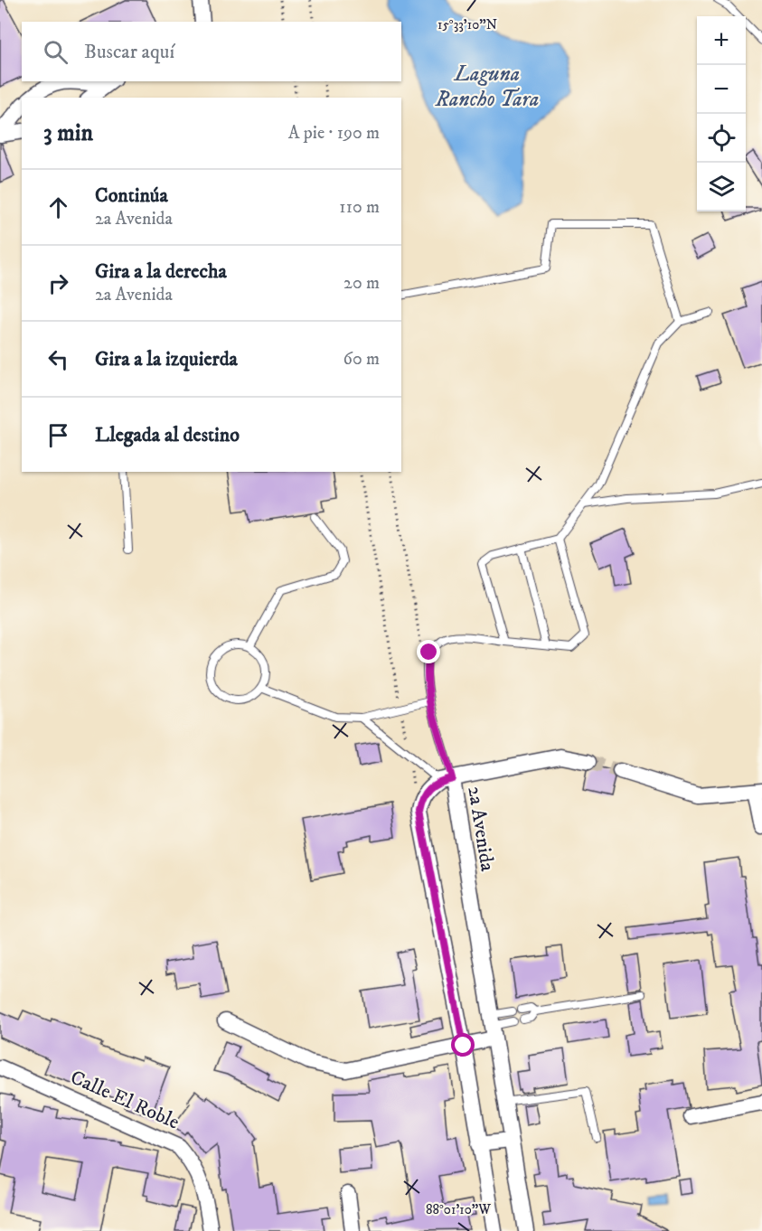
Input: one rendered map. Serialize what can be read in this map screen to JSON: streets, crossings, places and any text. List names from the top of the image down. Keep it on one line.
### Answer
{"streets":{"street":["2a Avenida","Calle El Roble"]},"water":["Laguna Rancho Tara"],"page":{"map_buttons":["+","−"],"search":"Buscar aquí","heading":["3 min","A pie · 190 m"],"list":[["Continúa","2a Avenida","110 m"],["Gira a la derecha","2a Avenida","20 m"],["Gira a la izquierda","60 m"],"Llegada al destino"]},"coordinates":["15°33'10\"N","88°01'10\"W"]}
